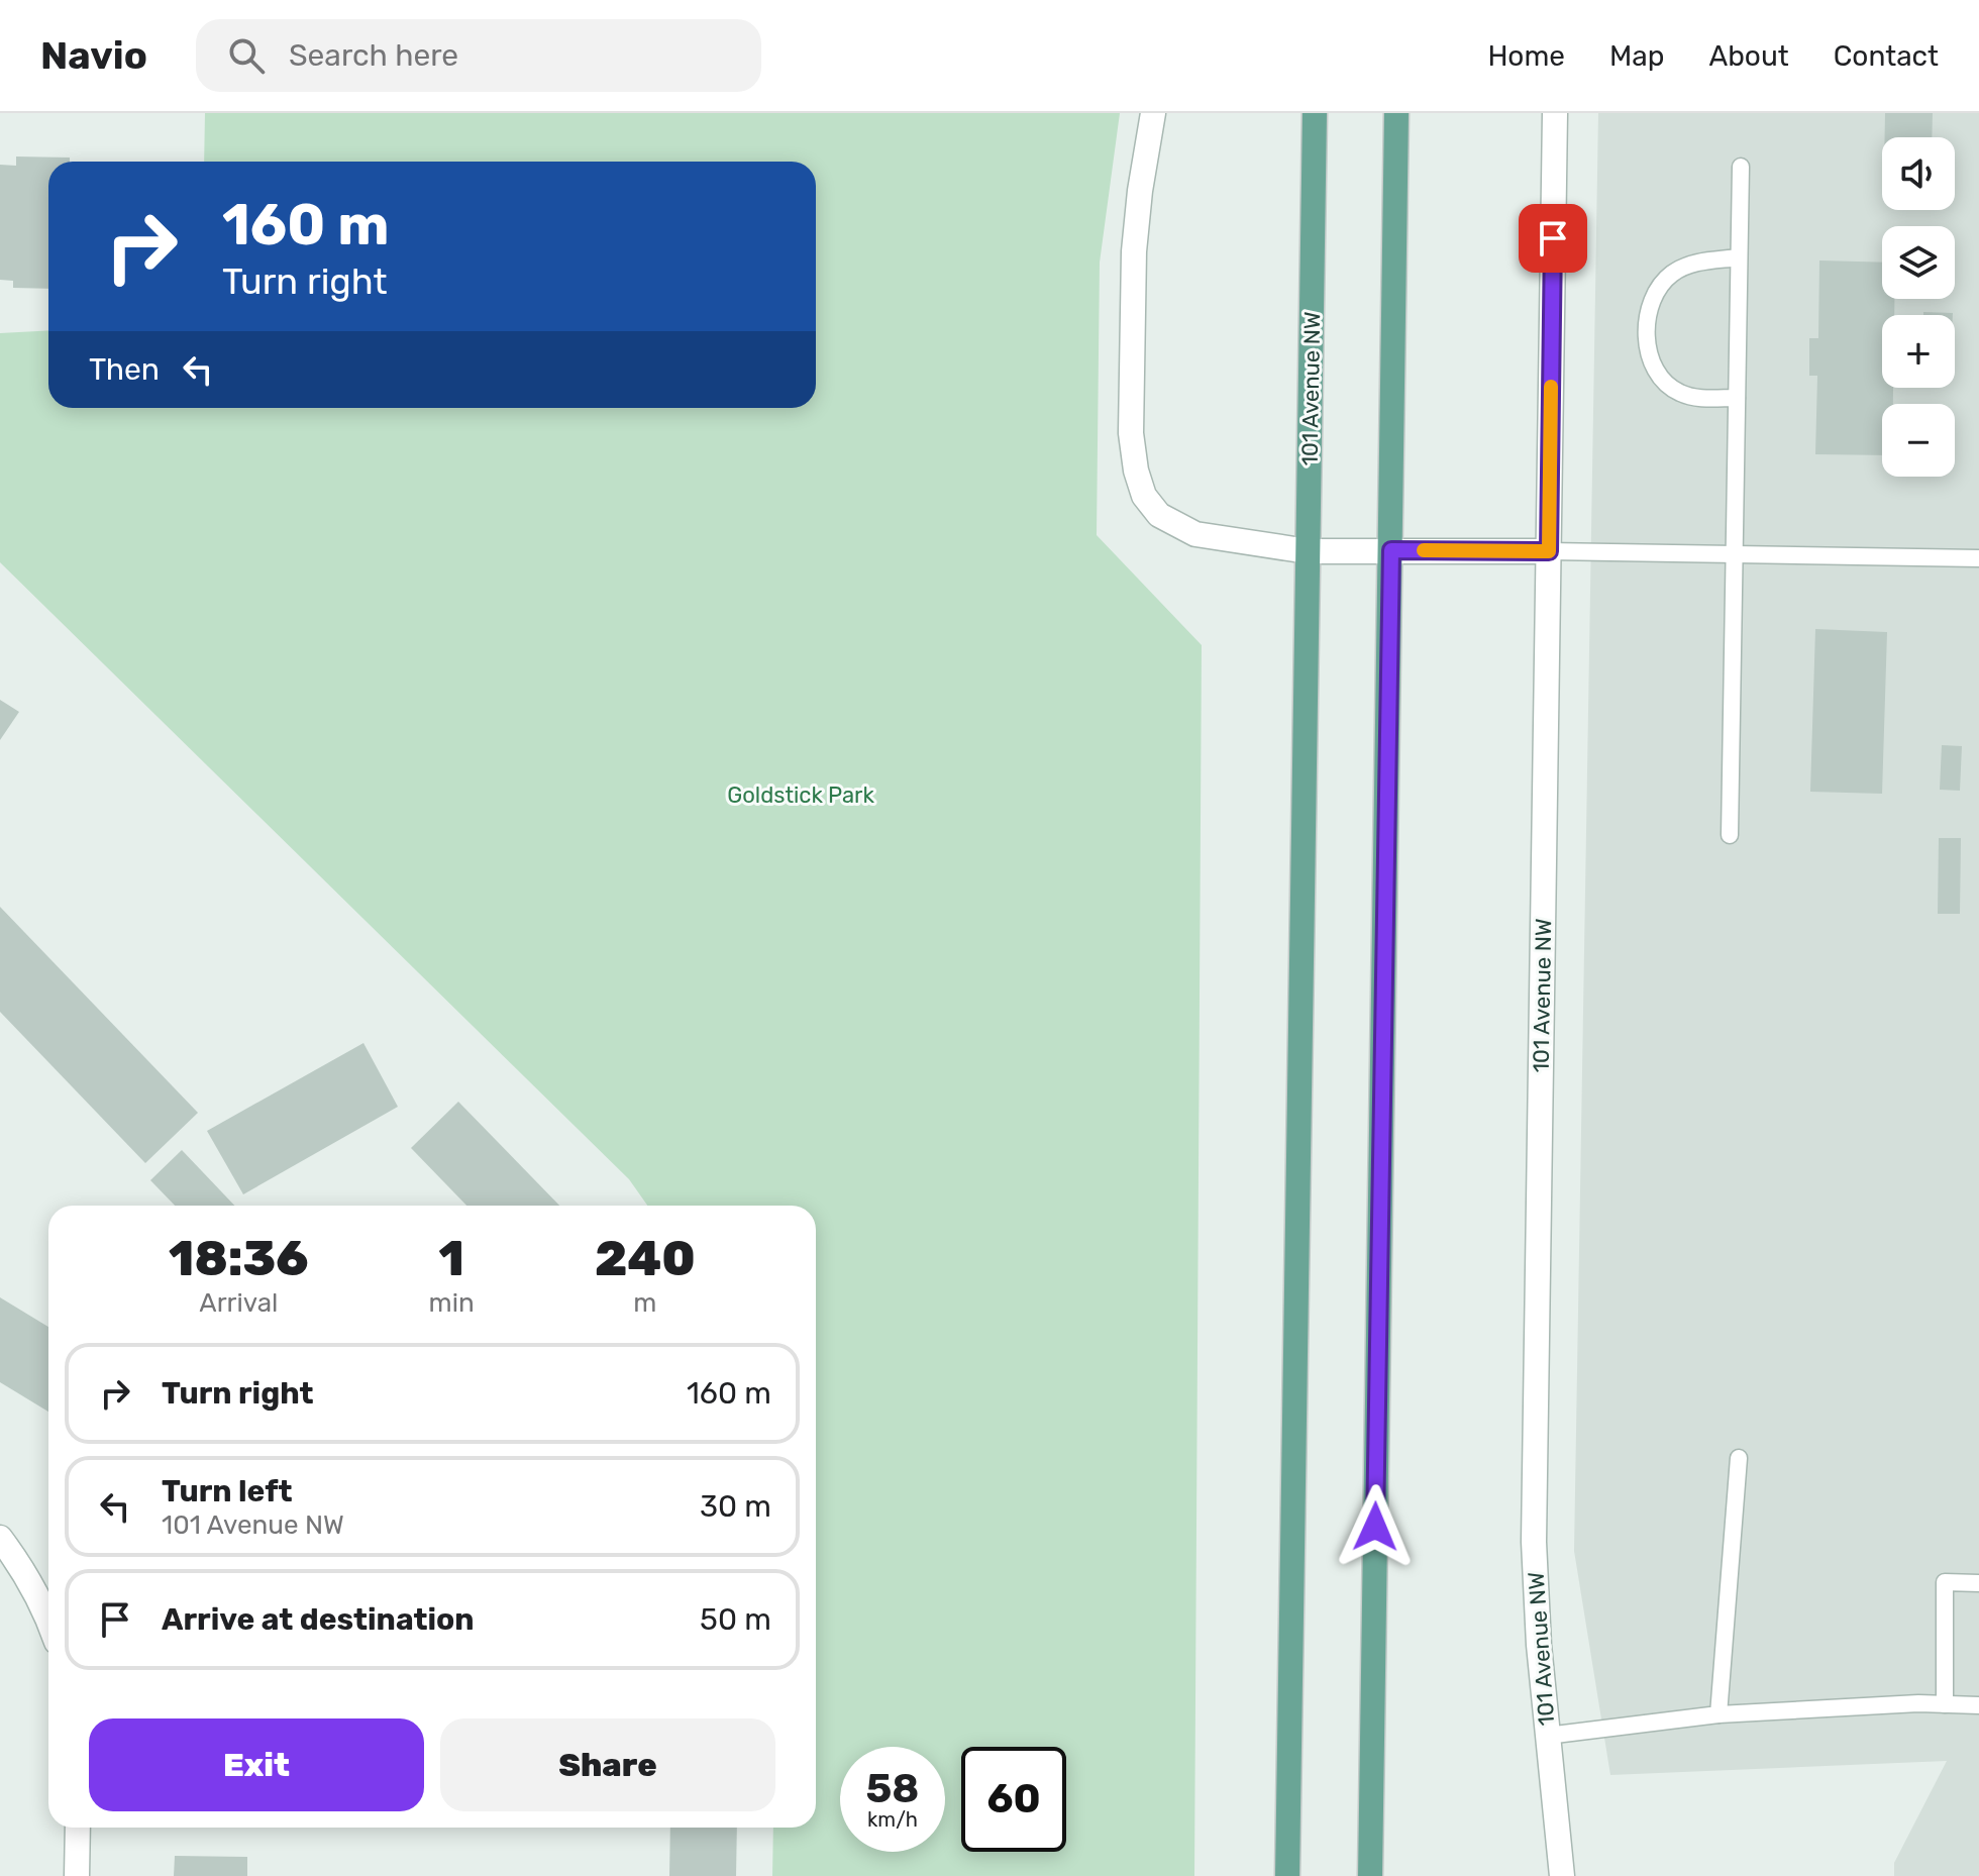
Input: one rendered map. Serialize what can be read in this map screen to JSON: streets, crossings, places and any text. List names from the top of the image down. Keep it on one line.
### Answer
{"streets":{"main road":["101 Avenue NW"]},"parks":["Goldstick Park"],"page":{"header":"Navio","search":"Search here","nav":["Home","Map","About","Contact"],"map_buttons":["+","−"],"turn":["160 m","Turn right"],"then":"Then","eta":["18:36","Arrival","1","min","240","m"],"list":[{"name":"Turn right","value":"160 m"},{"name":"Turn left","note":"101 Avenue NW","value":"30 m"},{"name":"Arrive at destination","value":"50 m"}],"buttons":["Exit","Share"],"speed":"58 km/h","limit":"60"}}
